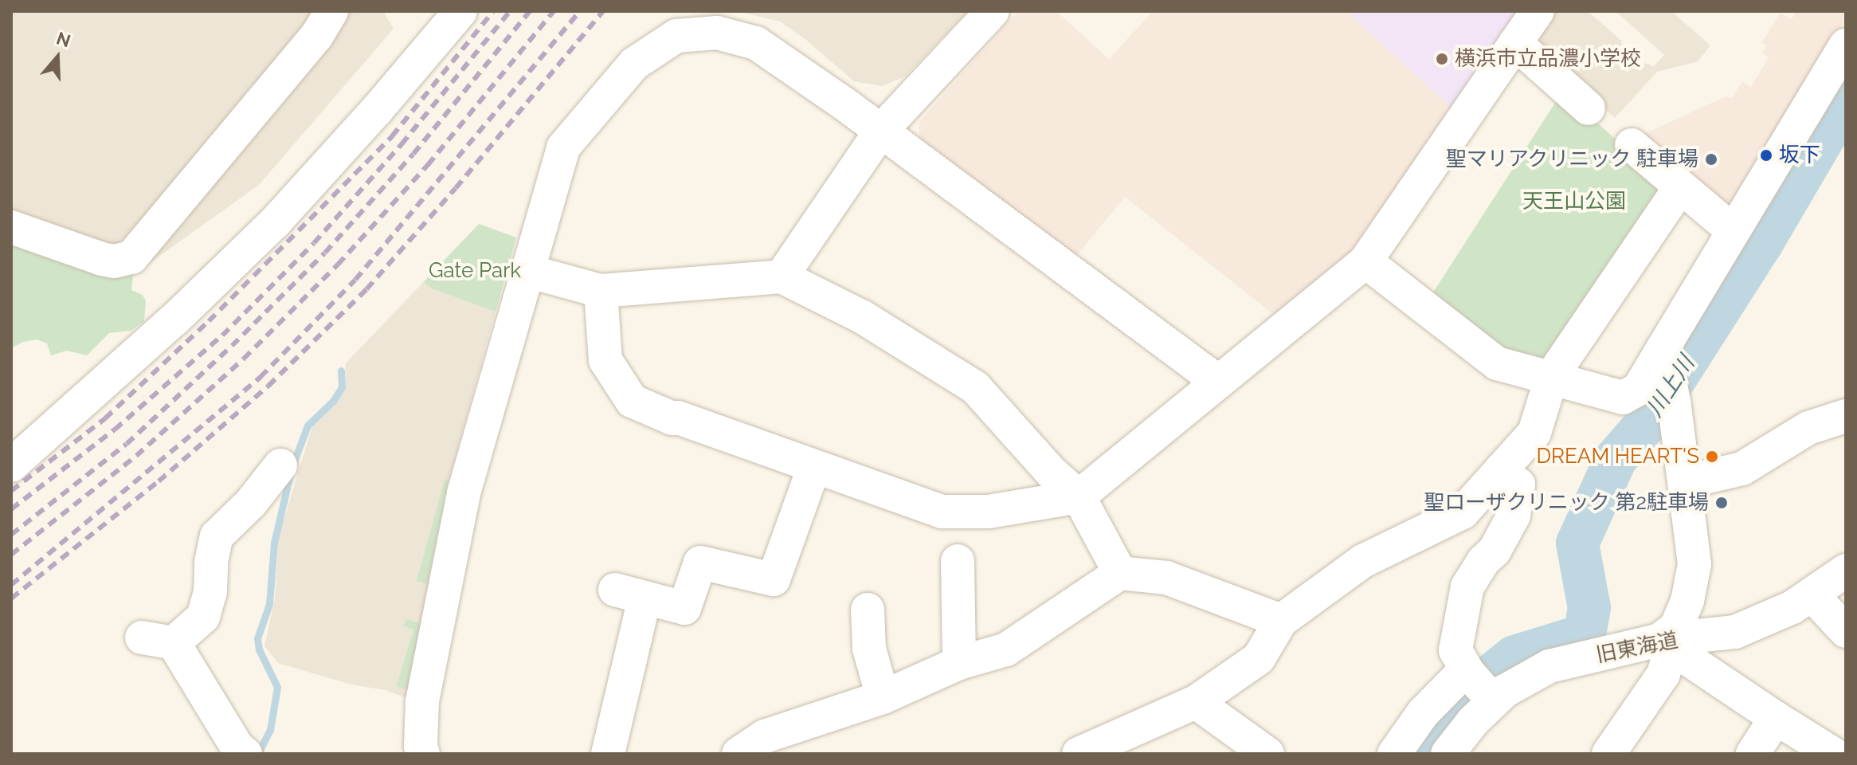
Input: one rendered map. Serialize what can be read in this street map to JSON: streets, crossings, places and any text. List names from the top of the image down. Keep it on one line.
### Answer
{"streets":{"street":["旧東海道"]},"water":["川上川"],"parks":["天王山公園","Gate Park"],"places":["横浜市立品濃小学校","坂下","聖マリアクリニック 駐車場","DREAM HEART'S","聖ローザクリニック 第2駐車場"],"north":"top"}
